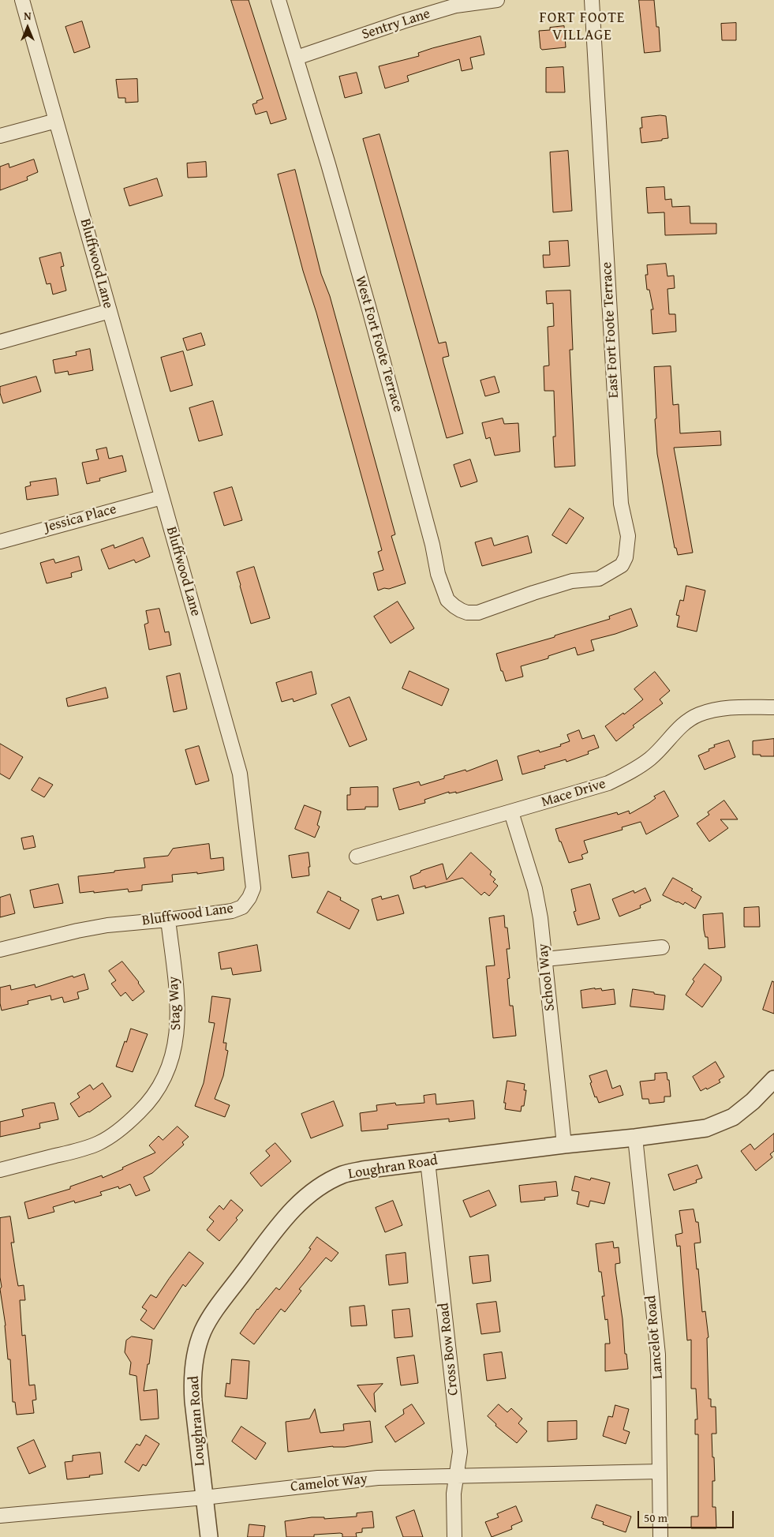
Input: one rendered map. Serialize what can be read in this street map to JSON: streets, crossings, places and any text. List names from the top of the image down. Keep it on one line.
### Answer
{"streets":{"street":["Sentry Lane","Bluffwood Lane","East Fort Foote Terrace","West Fort Foote Terrace","Jessica Place","Mace Drive","School Way","Stag Way","Loughran Road","Lancelot Road","Cross Bow Road","Camelot Way"]},"crossings":[["Sentry Lane","West Fort Foote Terrace"],["Bluffwood Lane","Jessica Place"],["Bluffwood Lane","Stag Way"],["East Fort Foote Terrace","West Fort Foote Terrace"],["Mace Drive","School Way"],["School Way","Loughran Road"],["Loughran Road","Lancelot Road"],["Loughran Road","Cross Bow Road"],["Loughran Road","Camelot Way"],["Lancelot Road","Camelot Way"],["Cross Bow Road","Camelot Way"]],"districts":["FORT FOOTE VILLAGE"],"scale_bar":"50 m","north":"top"}
